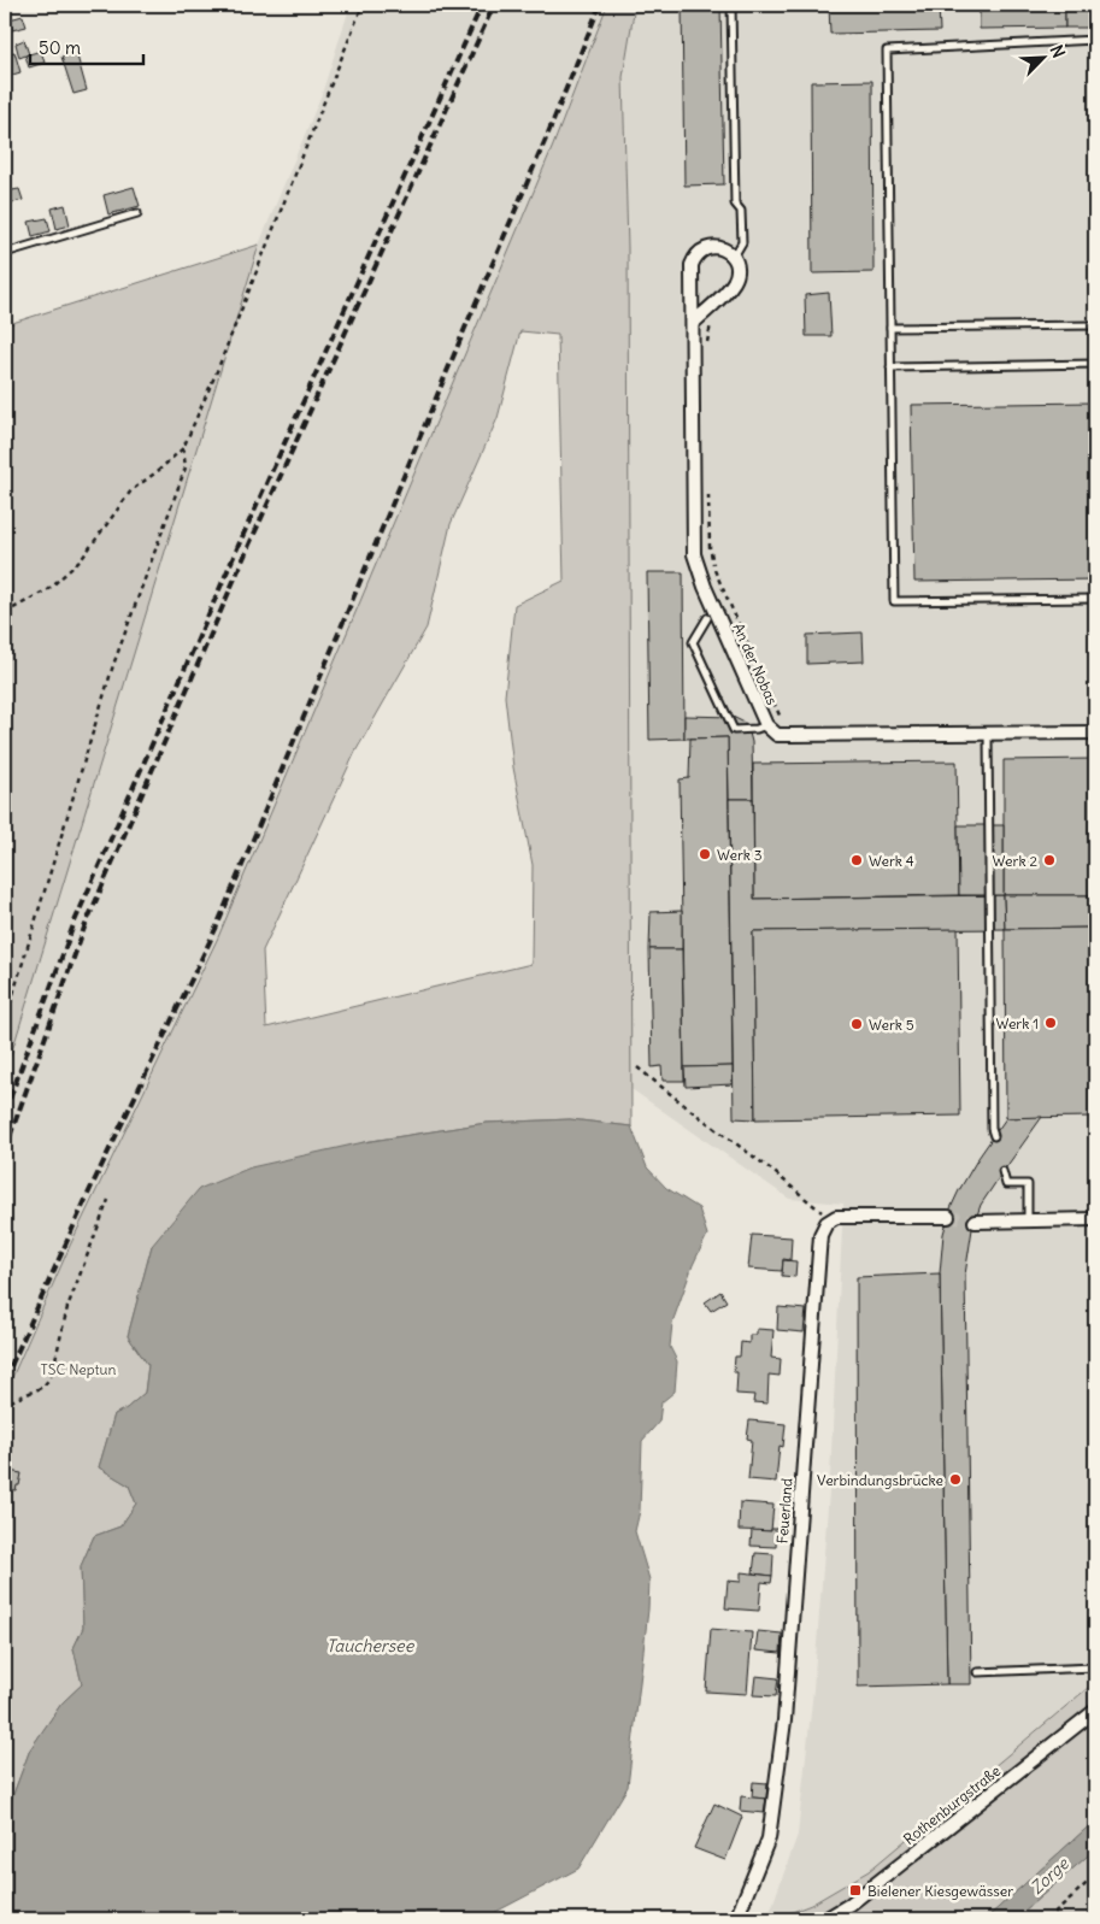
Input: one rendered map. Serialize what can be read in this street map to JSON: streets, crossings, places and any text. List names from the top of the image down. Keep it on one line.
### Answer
{"streets":{"street":["An der Nobas","Feuerland","Rothenburgstraße"]},"water":["Tauchersee","Zorge"],"parks":["TSC Neptun"],"places":{"other":["Werk 3","Werk 4","Werk 2","Werk 1","Werk 5","Verbindungsbrücke"],"transit":["Bielener Kiesgewässer"]},"scale_bar":"50 m","north":"top right"}
